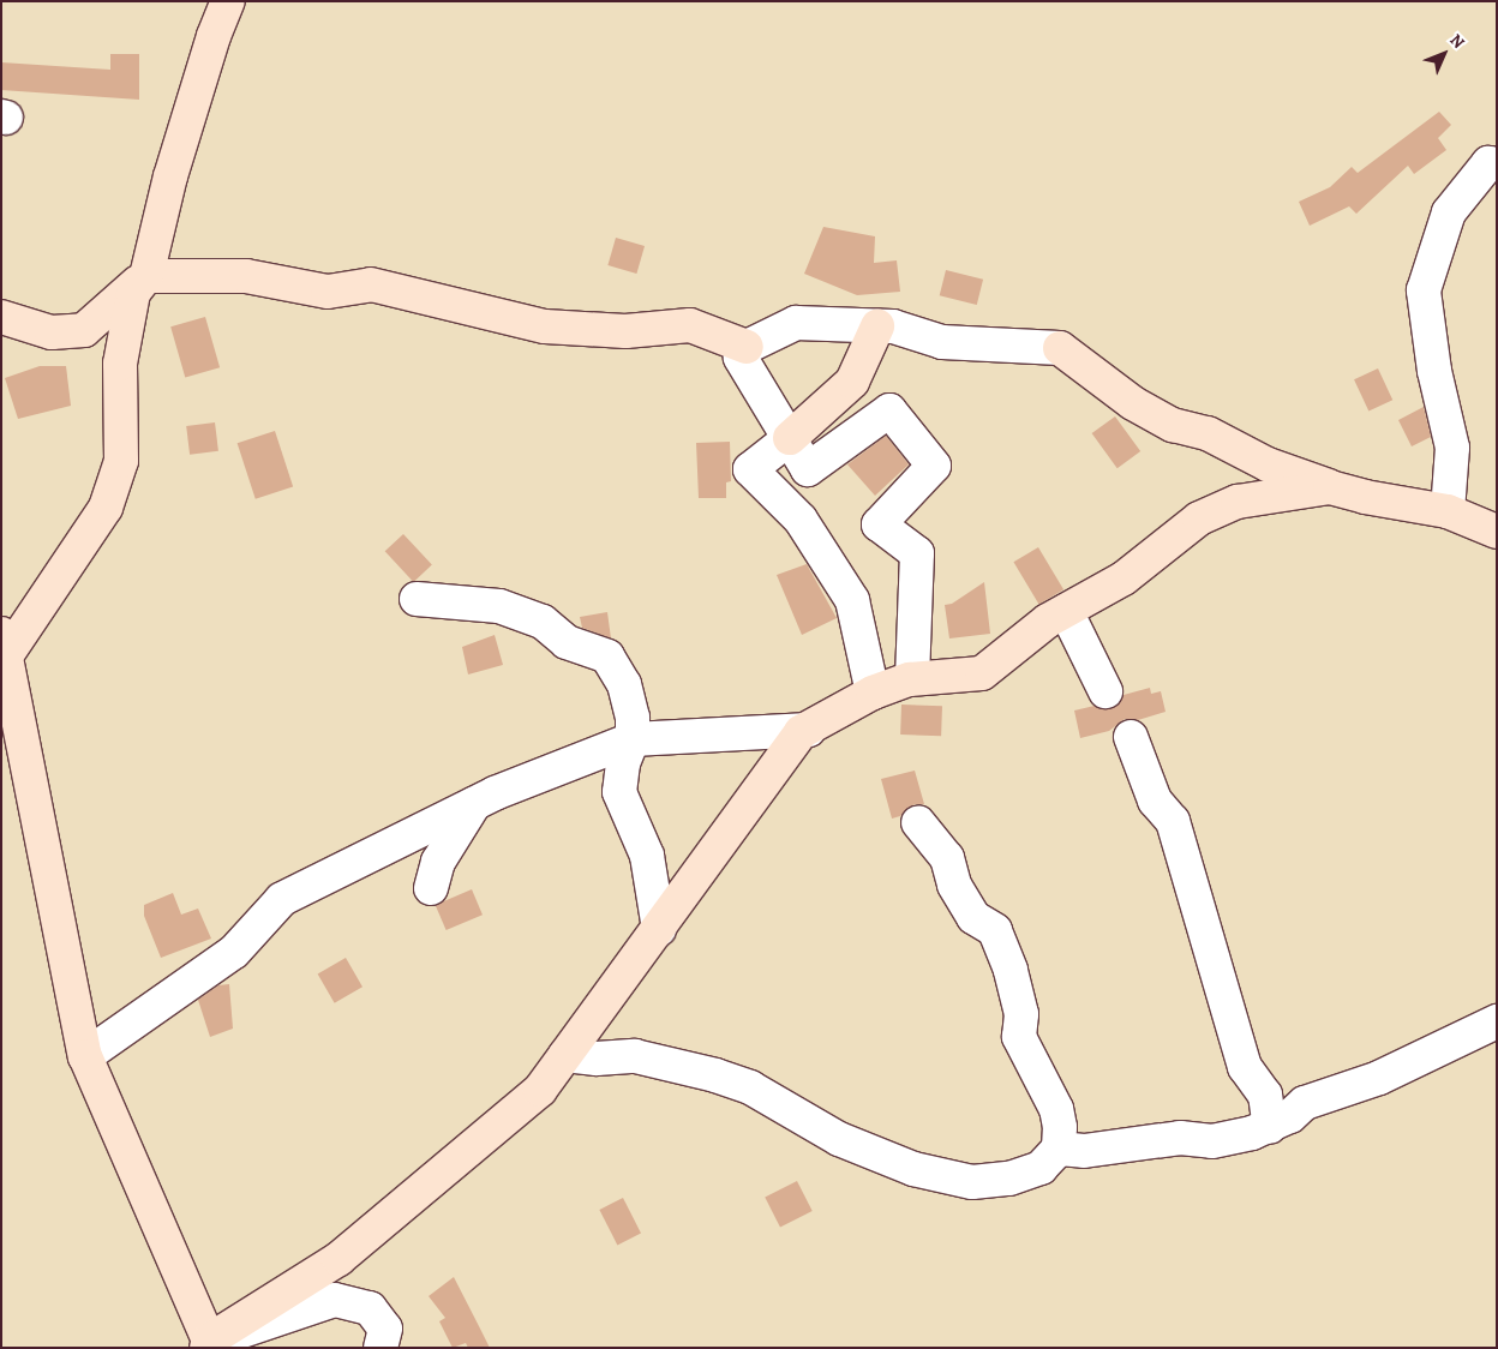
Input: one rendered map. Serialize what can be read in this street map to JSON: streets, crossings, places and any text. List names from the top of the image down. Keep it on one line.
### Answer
{"north":"top right"}
